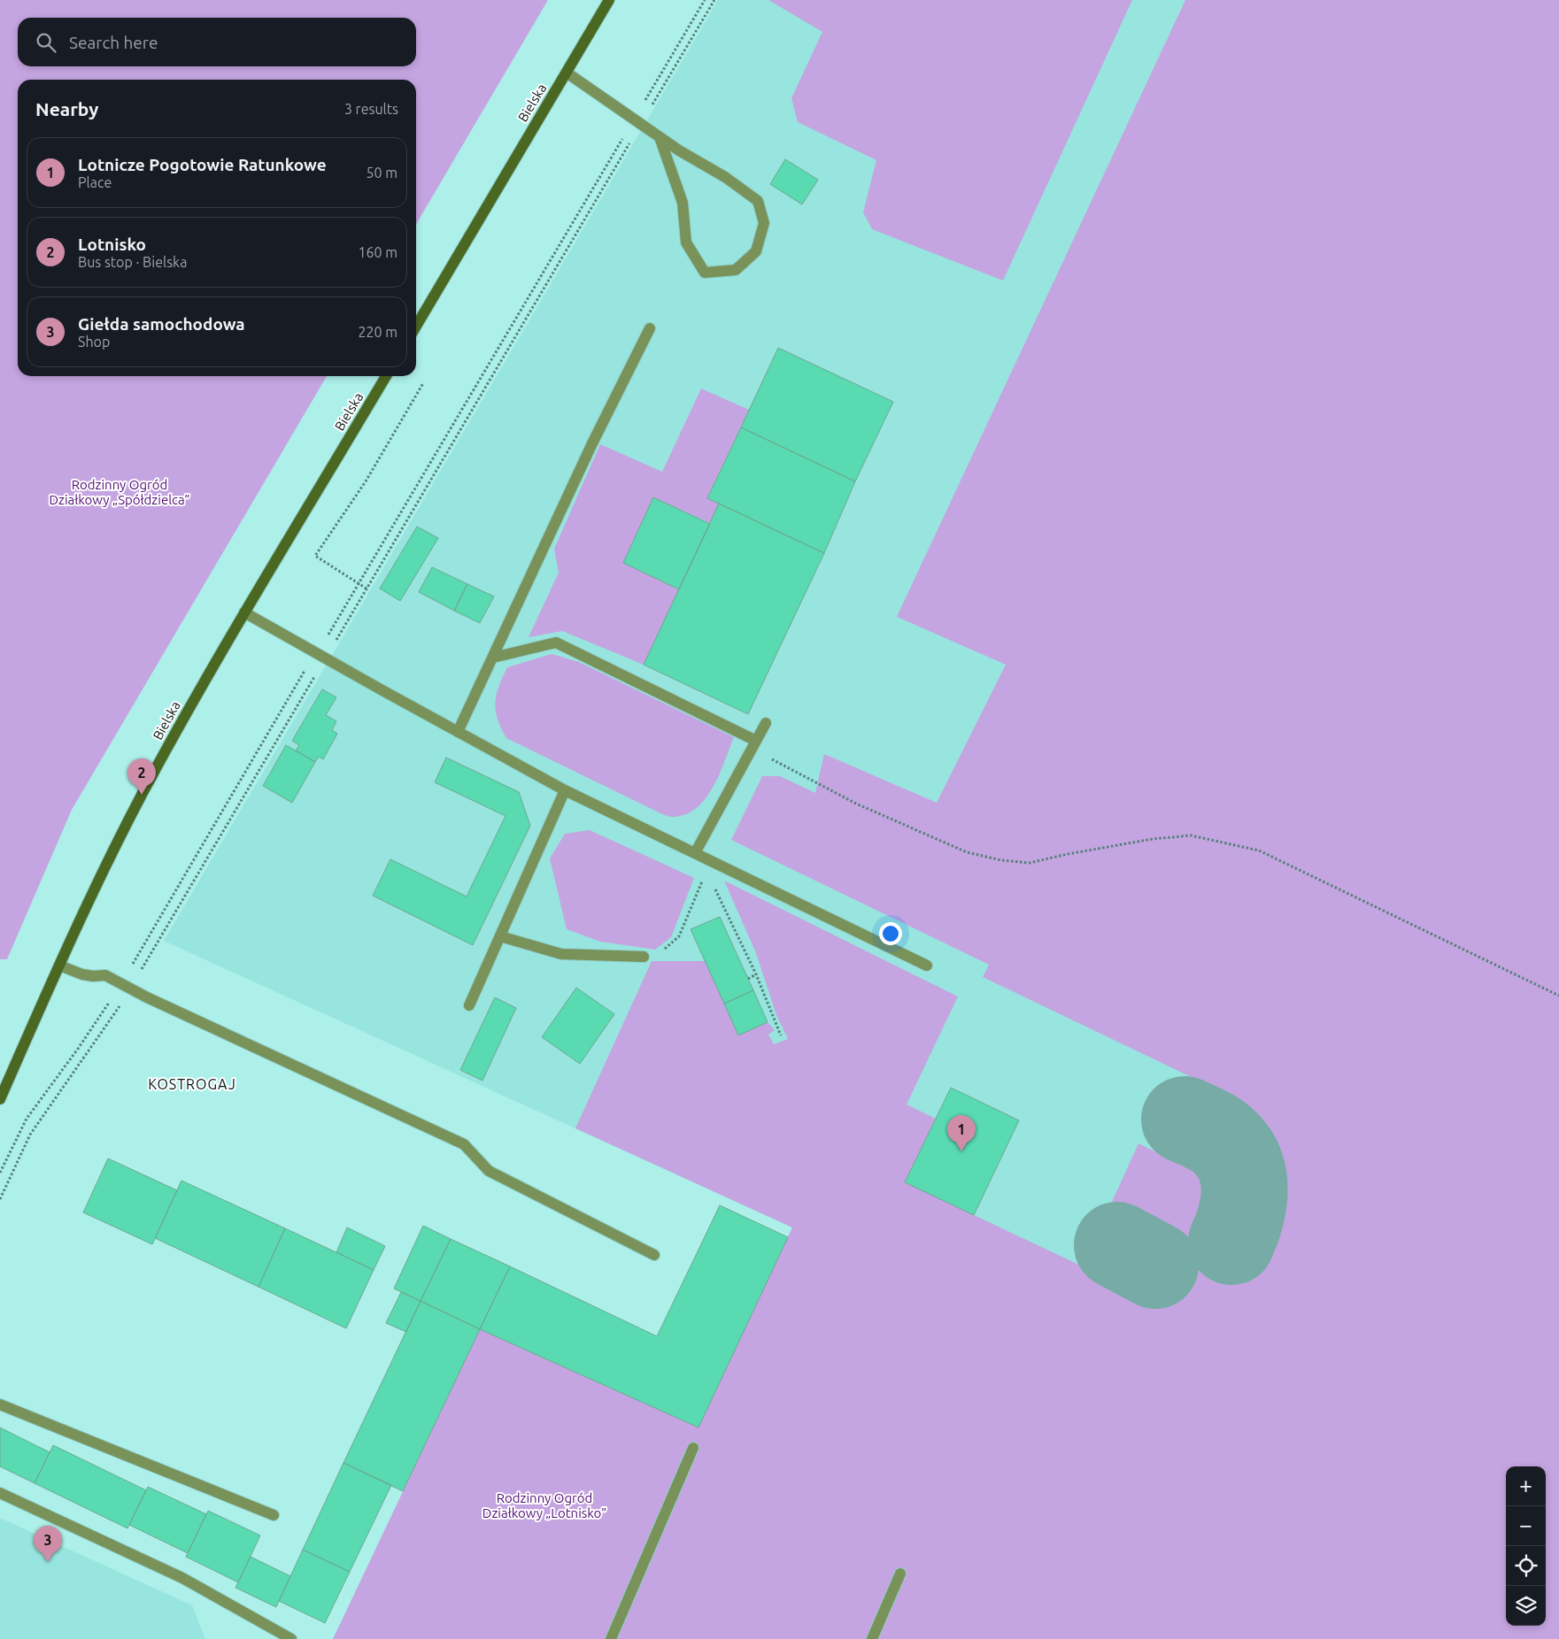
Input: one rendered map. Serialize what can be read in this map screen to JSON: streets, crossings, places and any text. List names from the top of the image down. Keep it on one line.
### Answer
{"streets":{"main road":["Bielska"]},"districts":["KOSTROGAJ"],"parks":["Rodzinny Ogród Działkowy „Spółdzielca”","Rodzinny Ogród Działkowy „Lotnisko”"],"page":{"search":"Search here","heading":["Nearby","3 results"],"list":[{"mark":"1","name":"Lotnicze Pogotowie Ratunkowe","note":"Place","value":"50 m"},{"mark":"2","name":"Lotnisko","note":"Bus stop · Bielska","value":"160 m"},{"mark":"3","name":"Giełda samochodowa","note":"Shop","value":"220 m"}],"pins":["2","1","3"],"map_buttons":["+","−"]}}
